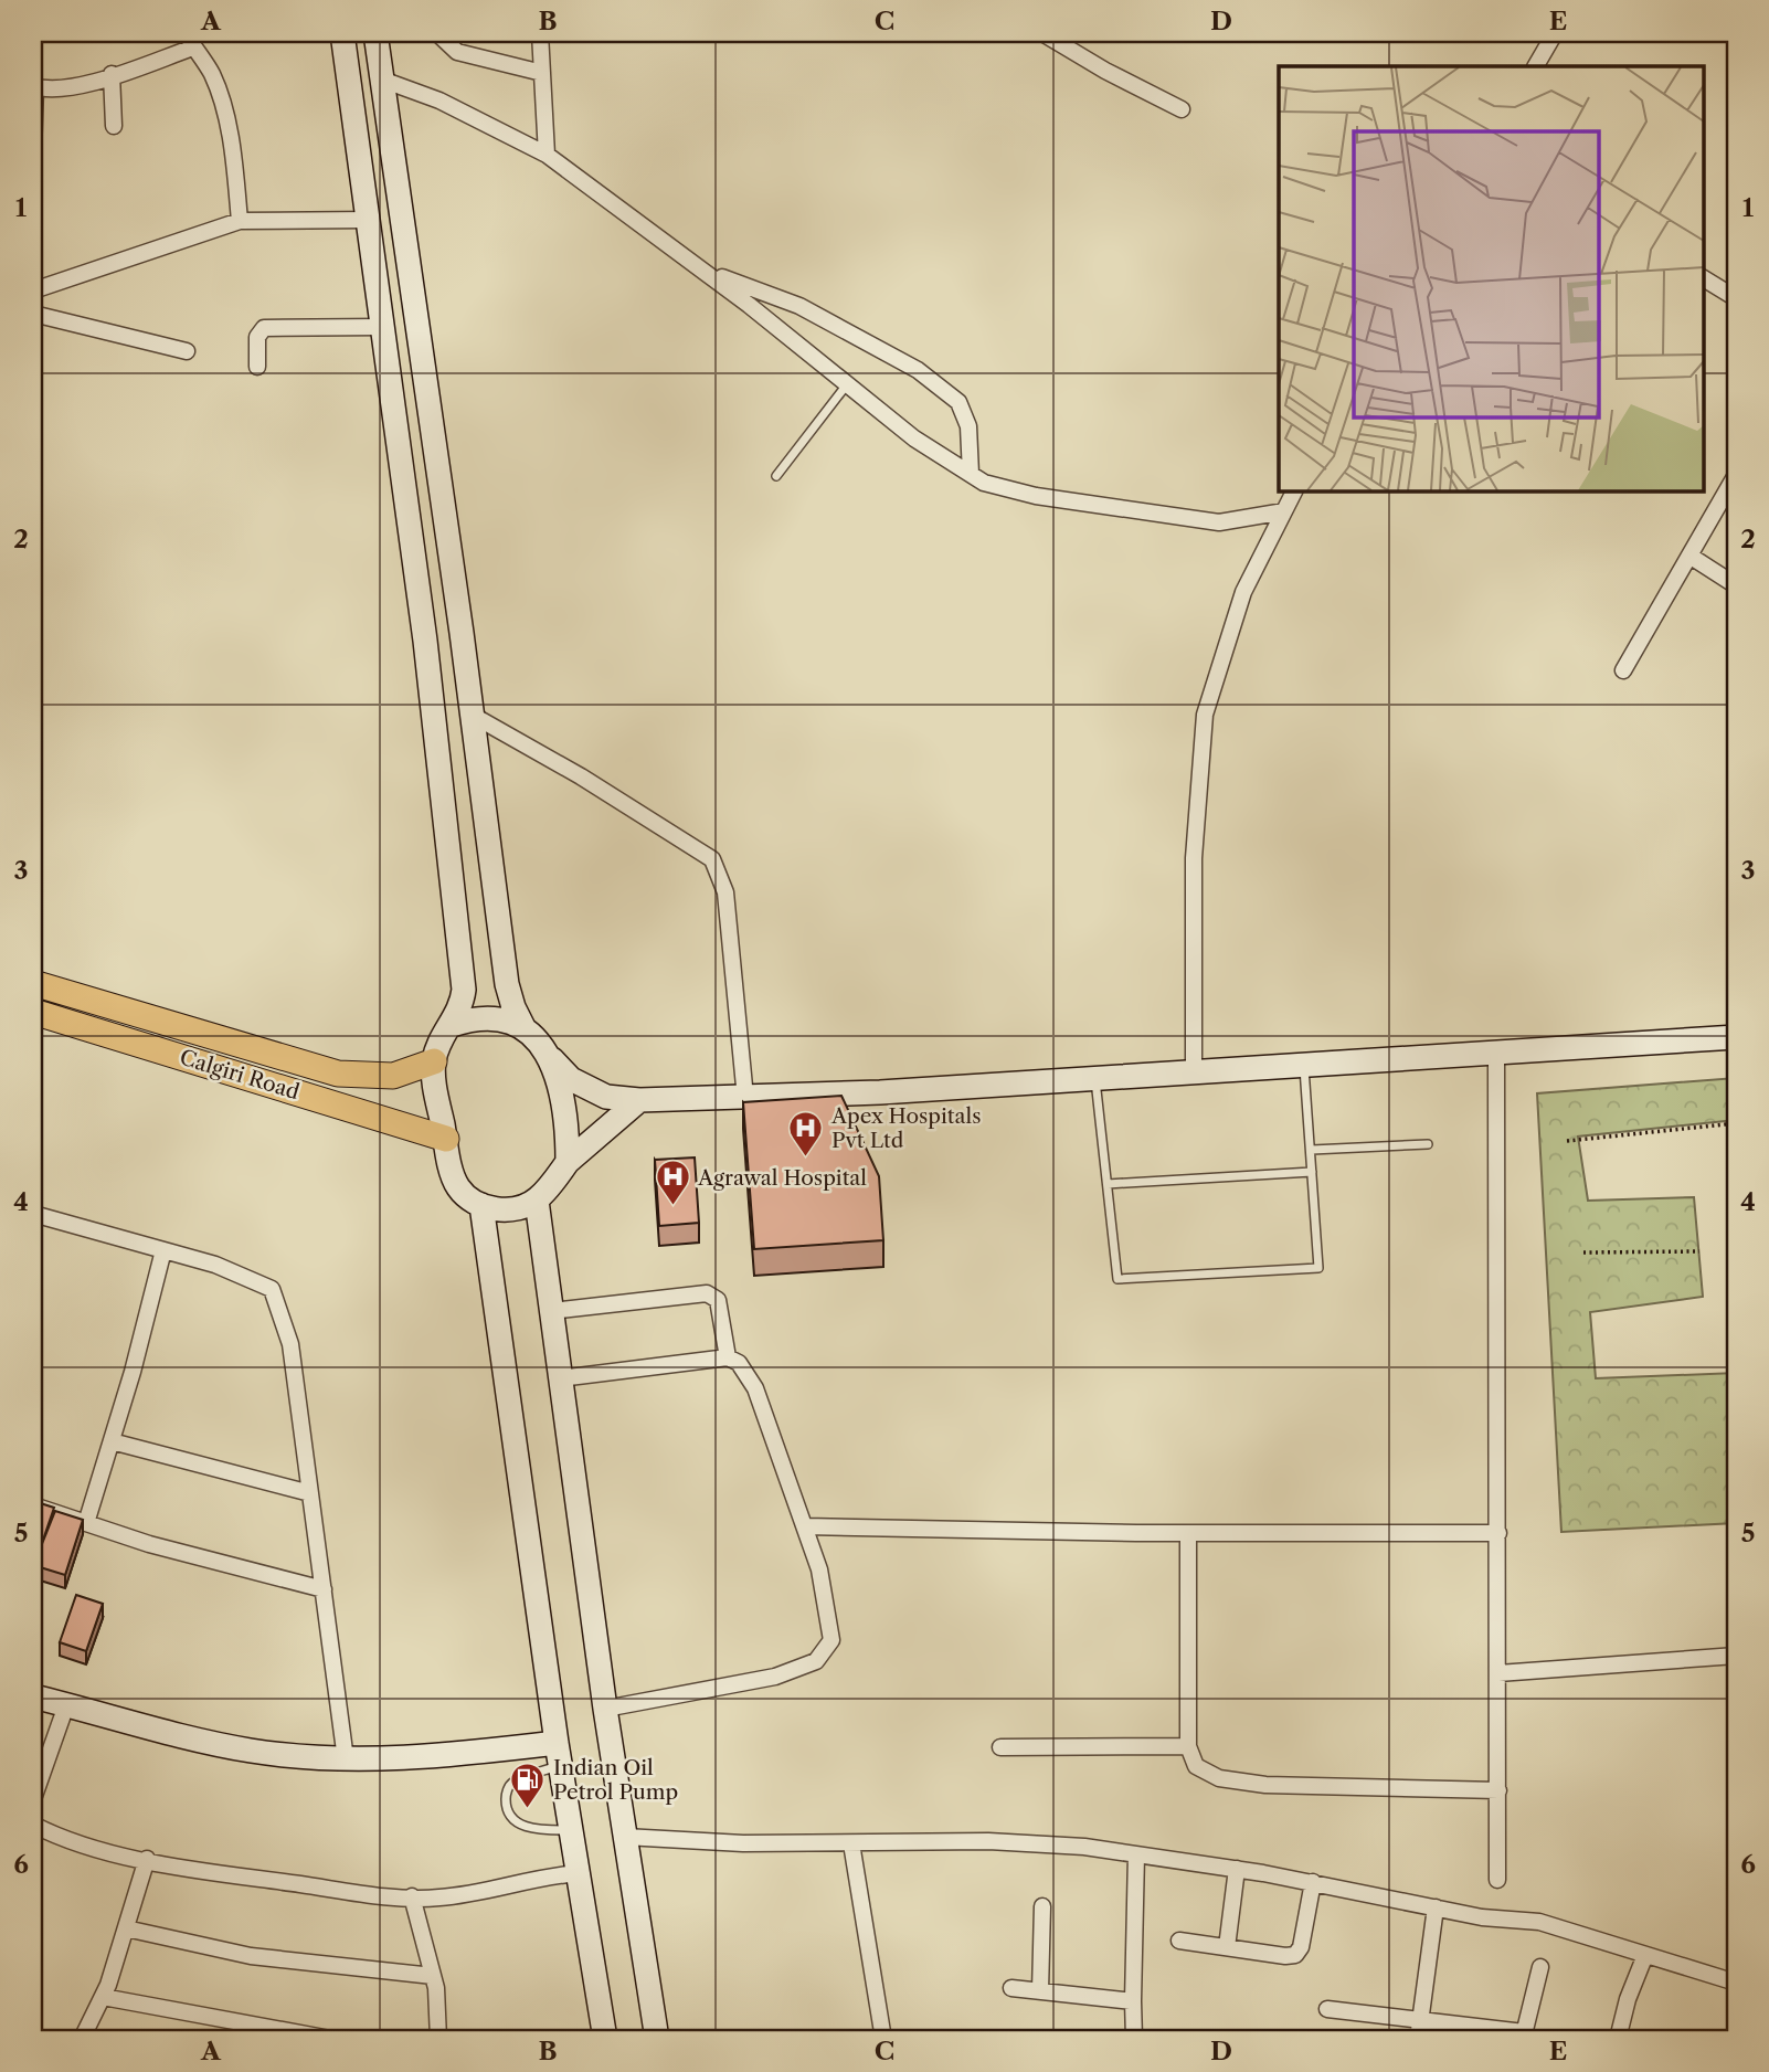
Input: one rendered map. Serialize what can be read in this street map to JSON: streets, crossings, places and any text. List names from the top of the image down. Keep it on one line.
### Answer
{"streets":{"main road":["Calgiri Road"]},"places":{"hospital":["Apex Hospitals Pvt Ltd","Agrawal Hospital"],"fuel station":["Indian Oil Petrol Pump"]},"grid":{"columns":["A","B","C","D","E"],"rows":["1","2","3","4","5","6"]}}
